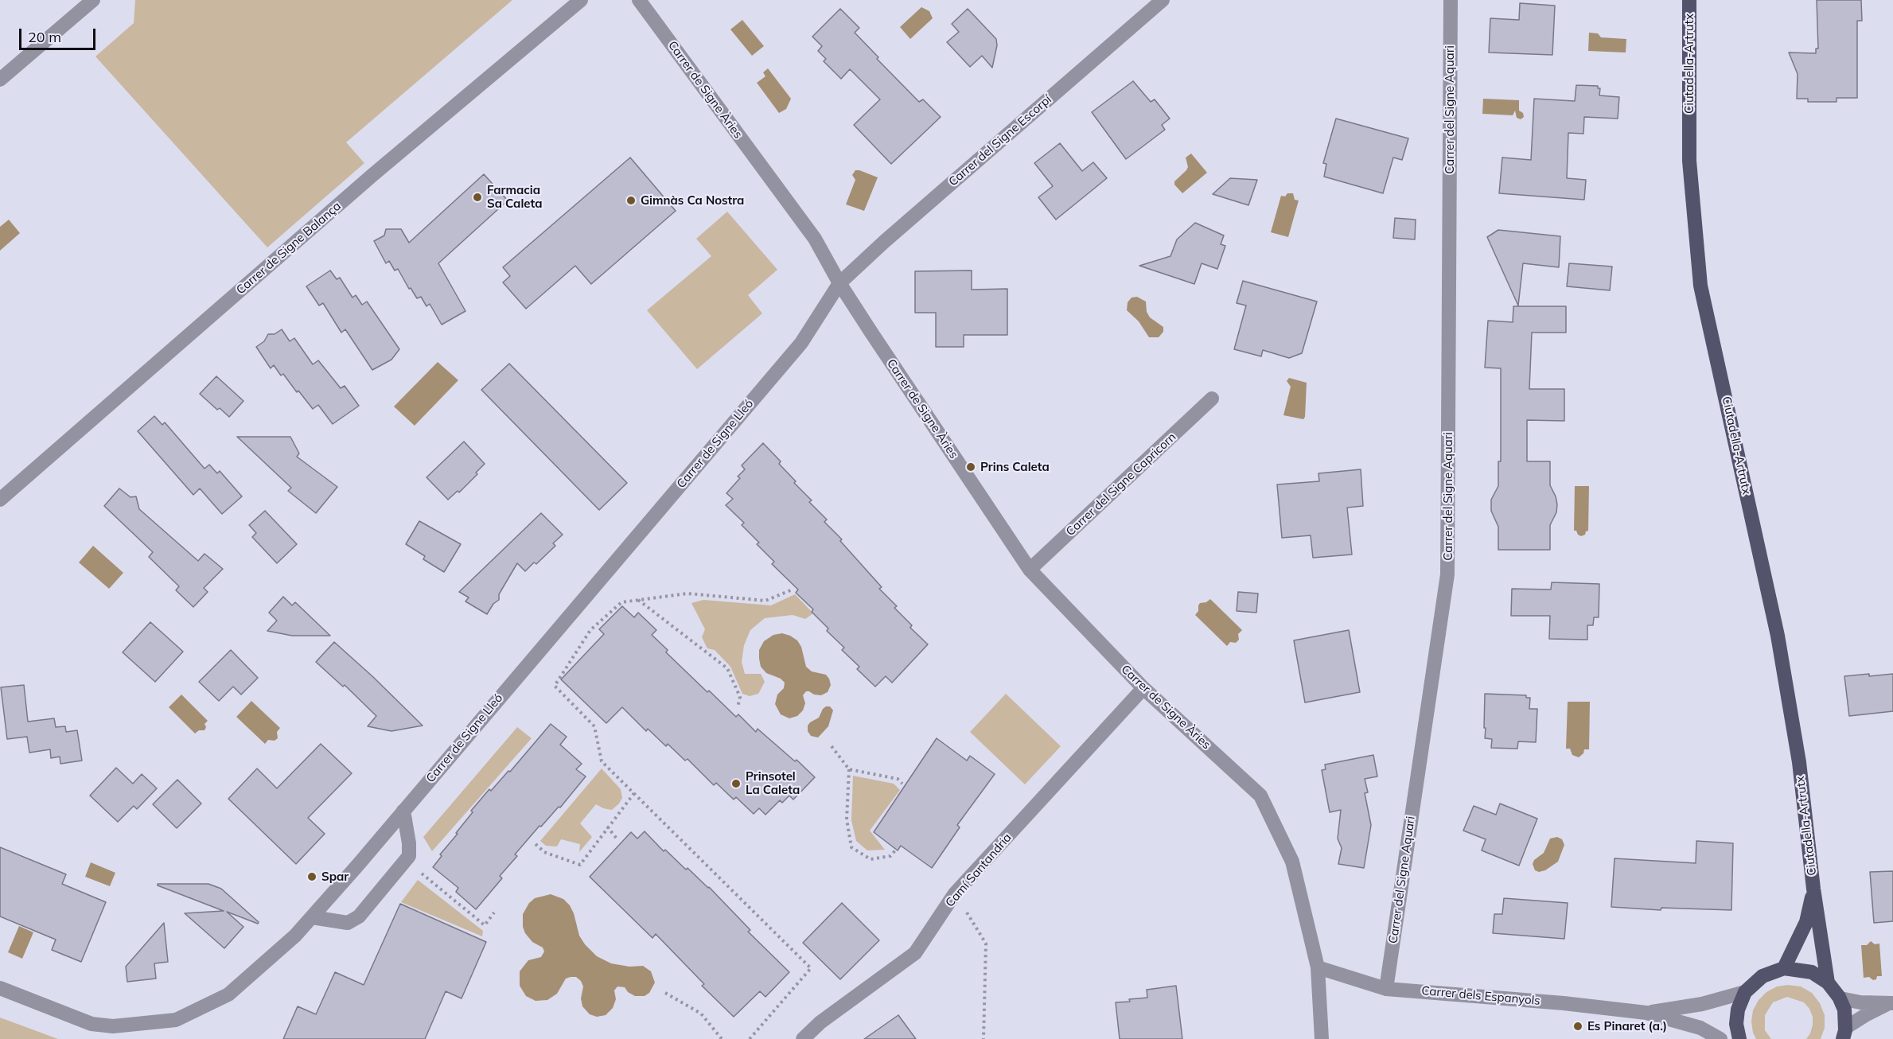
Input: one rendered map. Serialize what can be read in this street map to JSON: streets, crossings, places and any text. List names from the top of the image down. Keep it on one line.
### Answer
{"streets":{"main road":["Ciutadella-Artrutx"],"street":["Carrer de Signe Àries","Carrer del Signe Aquari","Carrer del Signe Escorpí","Carrer de Signe Balança","Carrer de Signe Lleó","Carrer del Signe Capricorn","Camí Santandria","Carrer dels Espanyols"]},"crossings":[["Carrer de Signe Àries","Carrer del Signe Escorpí"],["Carrer de Signe Àries","Carrer de Signe Lleó"],["Carrer de Signe Àries","Carrer del Signe Capricorn"],["Carrer de Signe Àries","Camí Santandria"],["Carrer de Signe Àries","Carrer dels Espanyols"],["Carrer del Signe Aquari","Carrer dels Espanyols"],["Carrer del Signe Escorpí","Carrer de Signe Lleó"]],"places":["Farmacia Sa Caleta","Gimnàs Ca Nostra","Prins Caleta","Prinsotel La Caleta","Spar","Es Pinaret (a.)"],"scale_bar":"20 m"}
